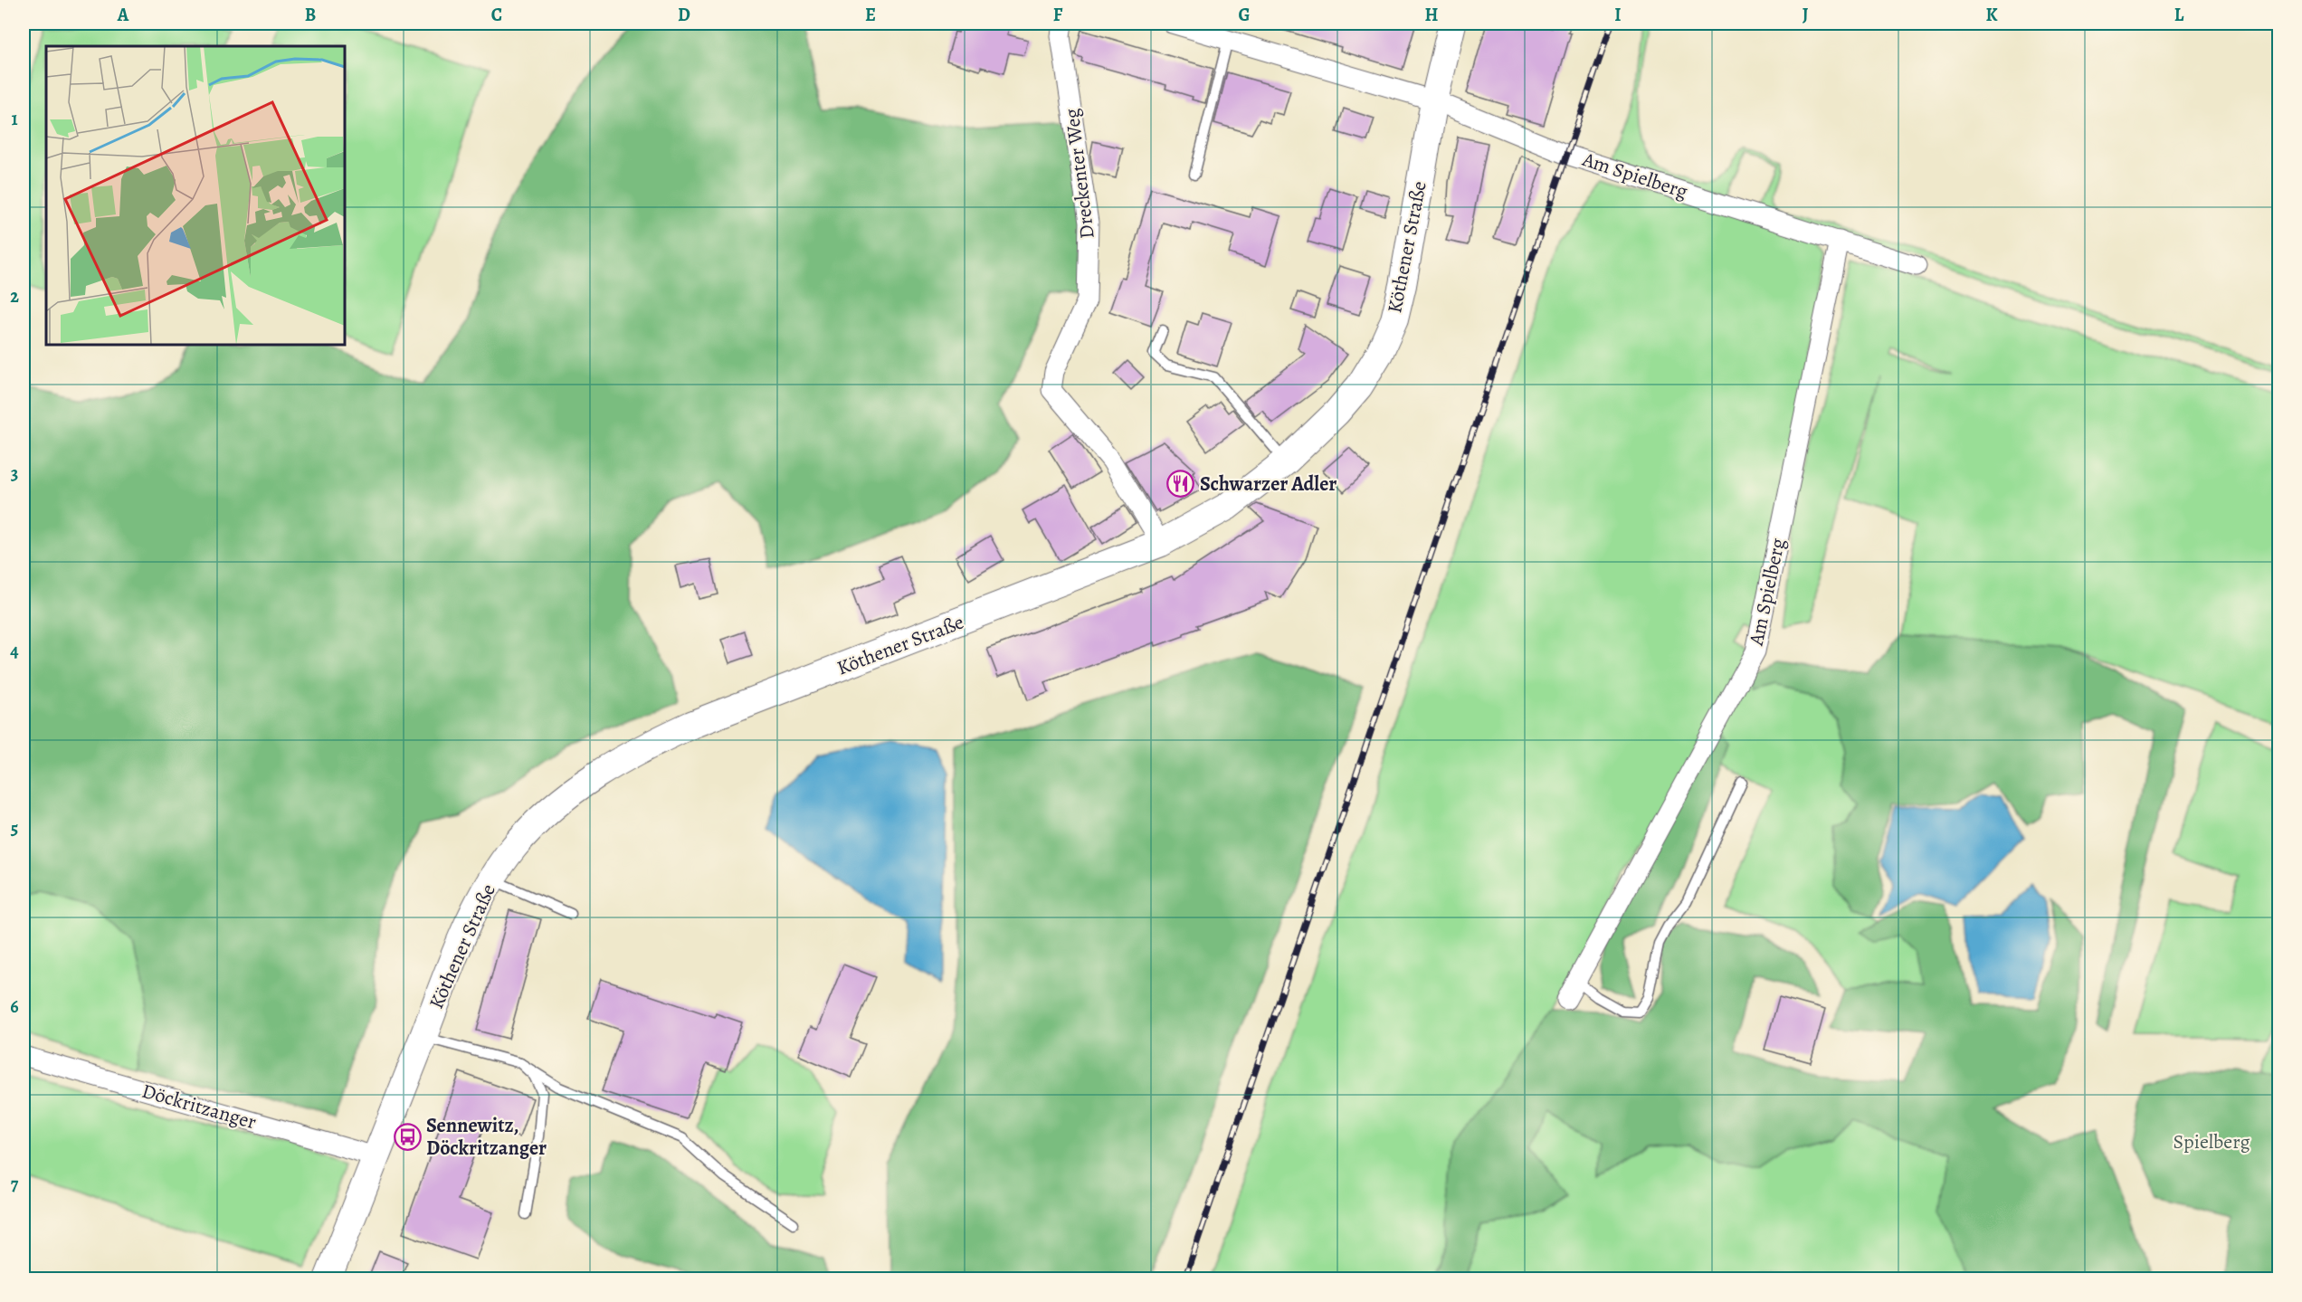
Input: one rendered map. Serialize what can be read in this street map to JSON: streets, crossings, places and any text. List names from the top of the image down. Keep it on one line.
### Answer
{"streets":{"main road":["Köthener Straße"],"street":["Dreckenter Weg","Am Spielberg","Döckritzanger"]},"crossings":[["Dreckenter Weg","Köthener Straße"],["Am Spielberg","Köthener Straße"],["Köthener Straße","Döckritzanger"]],"parks":["Spielberg"],"places":{"restaurant":["Schwarzer Adler"],"bus stop":["Sennewitz, Döckritzanger"]},"grid":{"columns":["A","B","C","D","E","F","G","H","I","J","K","L"],"rows":["1","2","3","4","5","6","7"]}}
